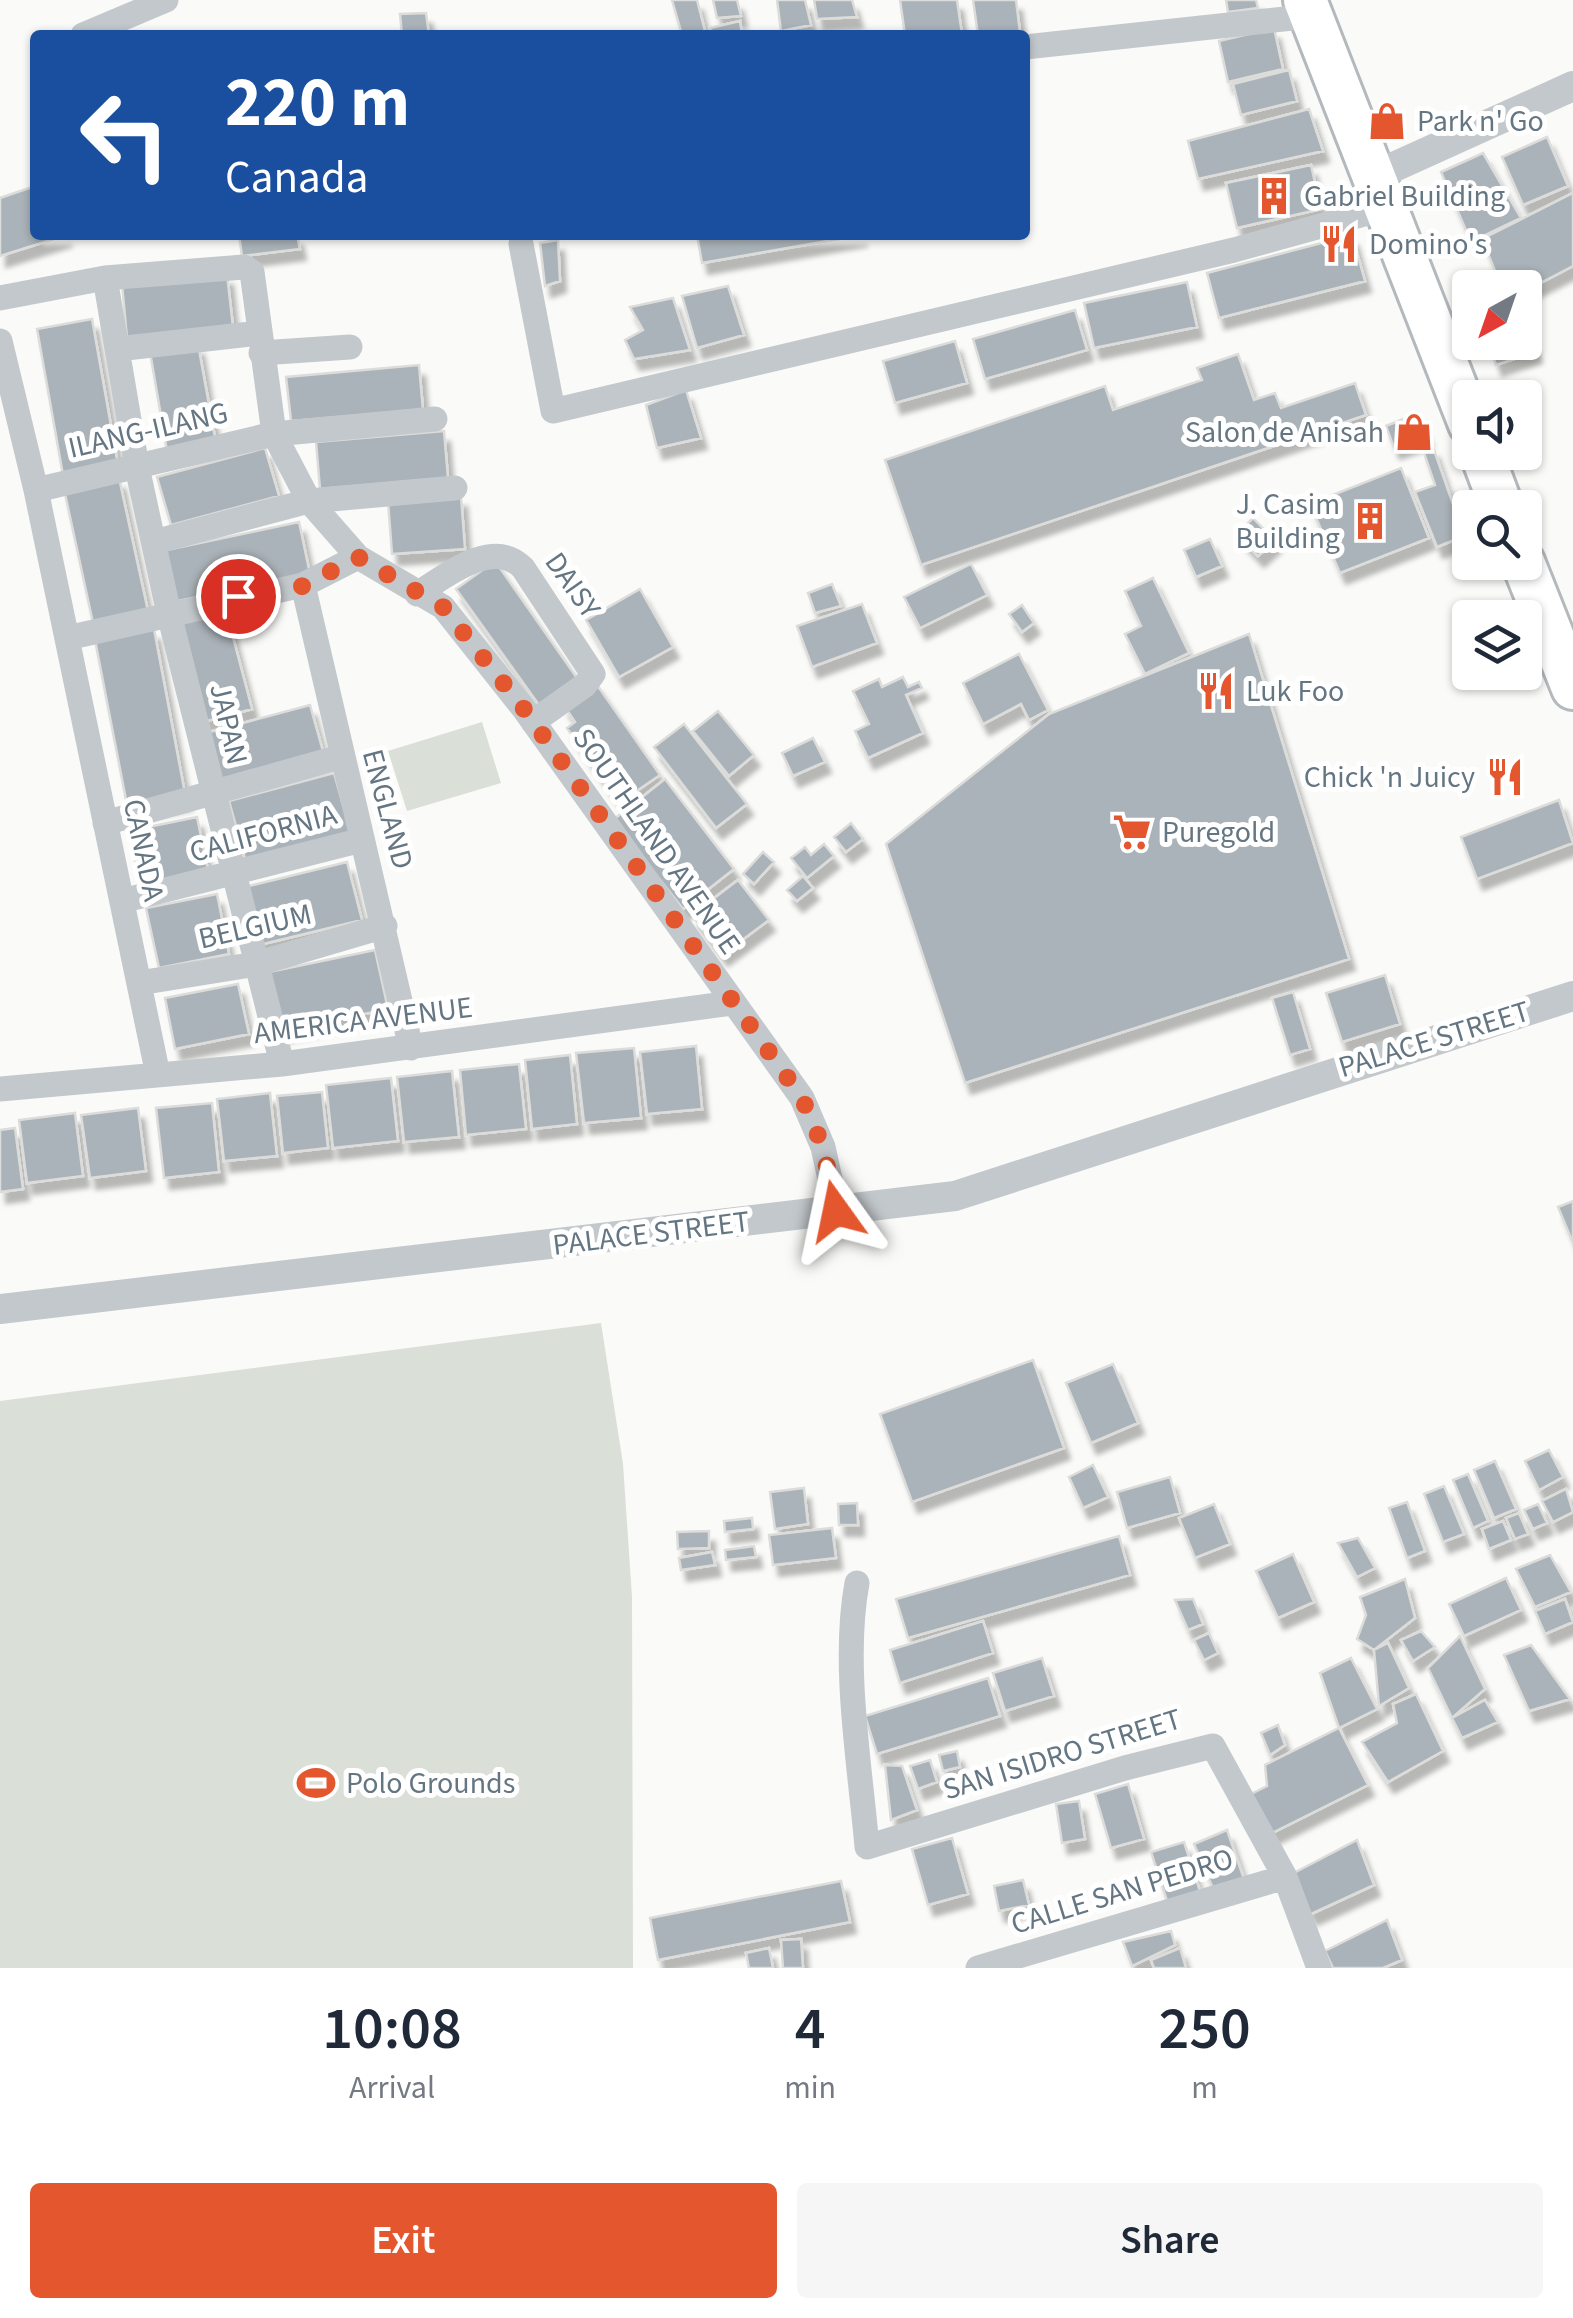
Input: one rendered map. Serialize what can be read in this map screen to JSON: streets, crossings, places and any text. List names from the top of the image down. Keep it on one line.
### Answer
{"streets":{"street":["ILANG-ILANG","DAISY","JAPAN","ENGLAND","CALIFORNIA","SOUTHLAND AVENUE","CANADA","BELGIUM","AMERICA AVENUE","PALACE STREET","SAN ISIDRO STREET","CALLE SAN PEDRO"]},"crossings":[["ILANG-ILANG","JAPAN"],["ILANG-ILANG","SOUTHLAND AVENUE"],["ILANG-ILANG","CANADA"],["DAISY","SOUTHLAND AVENUE"],["JAPAN","CALIFORNIA"],["JAPAN","SOUTHLAND AVENUE"],["JAPAN","BELGIUM"],["JAPAN","AMERICA AVENUE"],["ENGLAND","CALIFORNIA"],["ENGLAND","BELGIUM"],["ENGLAND","AMERICA AVENUE"],["CALIFORNIA","CANADA"],["SOUTHLAND AVENUE","AMERICA AVENUE"],["SOUTHLAND AVENUE","PALACE STREET"],["CANADA","BELGIUM"],["CANADA","AMERICA AVENUE"],["SAN ISIDRO STREET","CALLE SAN PEDRO"]],"places":{"shop":["Park n' Go","Salon de Anisah"],"building":["Gabriel Building","J. Casim Building"],"restaurant":["Domino's","Luk Foo","Chick 'n Juicy"],"supermarket":["Puregold"],"sports":["Polo Grounds"]},"north":"bottom left","page":{"turn":["220 m","Canada"],"eta":["10:08","Arrival","4","min","250","m"],"buttons":["Exit","Share"]}}
